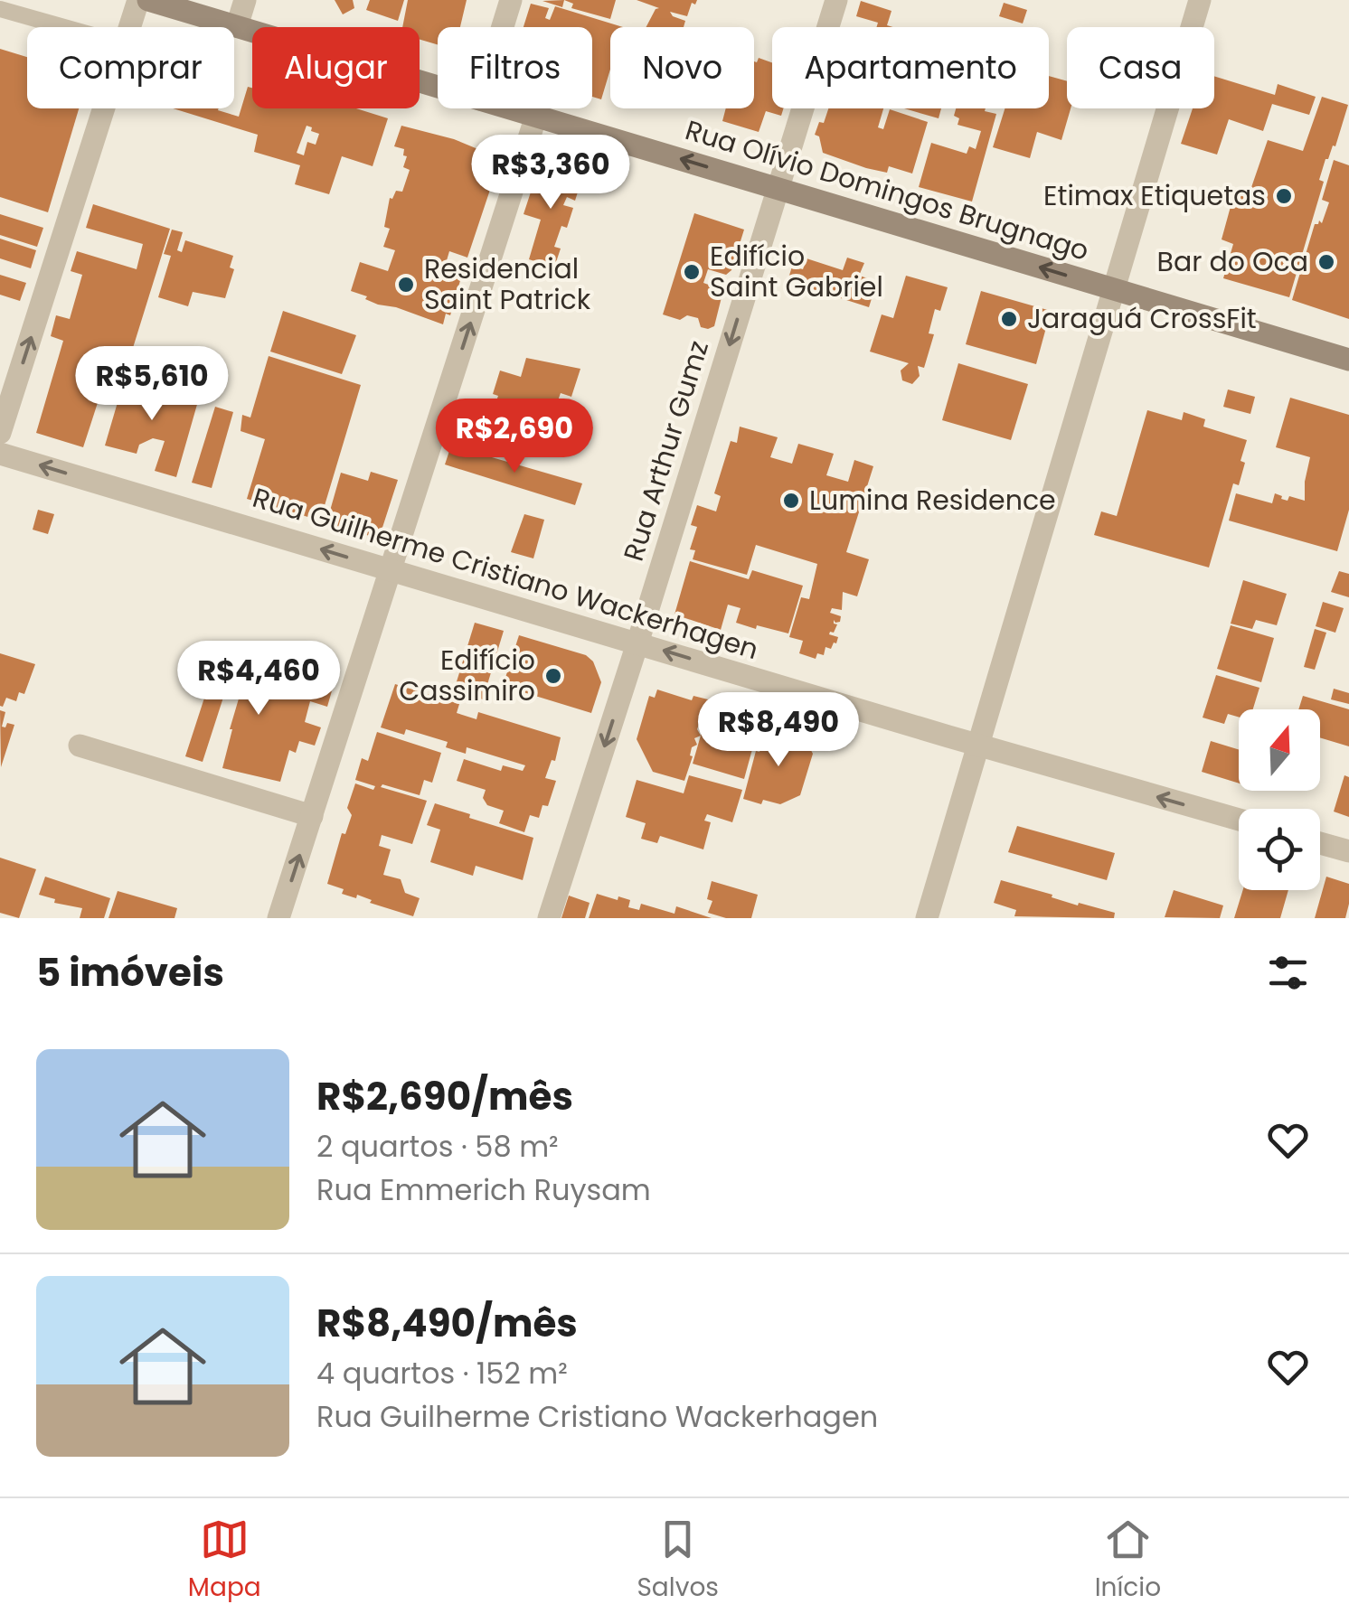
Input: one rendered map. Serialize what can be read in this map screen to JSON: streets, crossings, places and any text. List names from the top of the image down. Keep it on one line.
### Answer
{"streets":{"main road":["Rua Olívio Domingos Brugnago"],"street":["Rua Arthur Gumz","Rua Guilherme Cristiano Wackerhagen"]},"crossings":[["Rua Olívio Domingos Brugnago","Rua Arthur Gumz"],["Rua Arthur Gumz","Rua Guilherme Cristiano Wackerhagen"]],"one_way":["Rua Olívio Domingos Brugnago","Rua Arthur Gumz","Rua Guilherme Cristiano Wackerhagen"],"places":["Etimax Etiquetas","Bar do Oca","Edifício Saint Gabriel","Residencial Saint Patrick","Jaraguá CrossFit","Lumina Residence","Edifício Cassimiro"],"north":"top","page":{"chip":["Comprar","Alugar","Filtros","Novo","Apartamento","Casa"],"price":["R$3,360","R$5,610","R$2,690","R$4,460","R$8,490"],"heading":"5 imóveis","list":[{"name":"R$2,690/mês","note":"2 quartos · 58 m² · Rua Emmerich Ruysam"},{"name":"R$8,490/mês","note":"4 quartos · 152 m² · Rua Guilherme Cristiano Wackerhagen"}],"tabs":["Mapa","Salvos","Início"]}}
